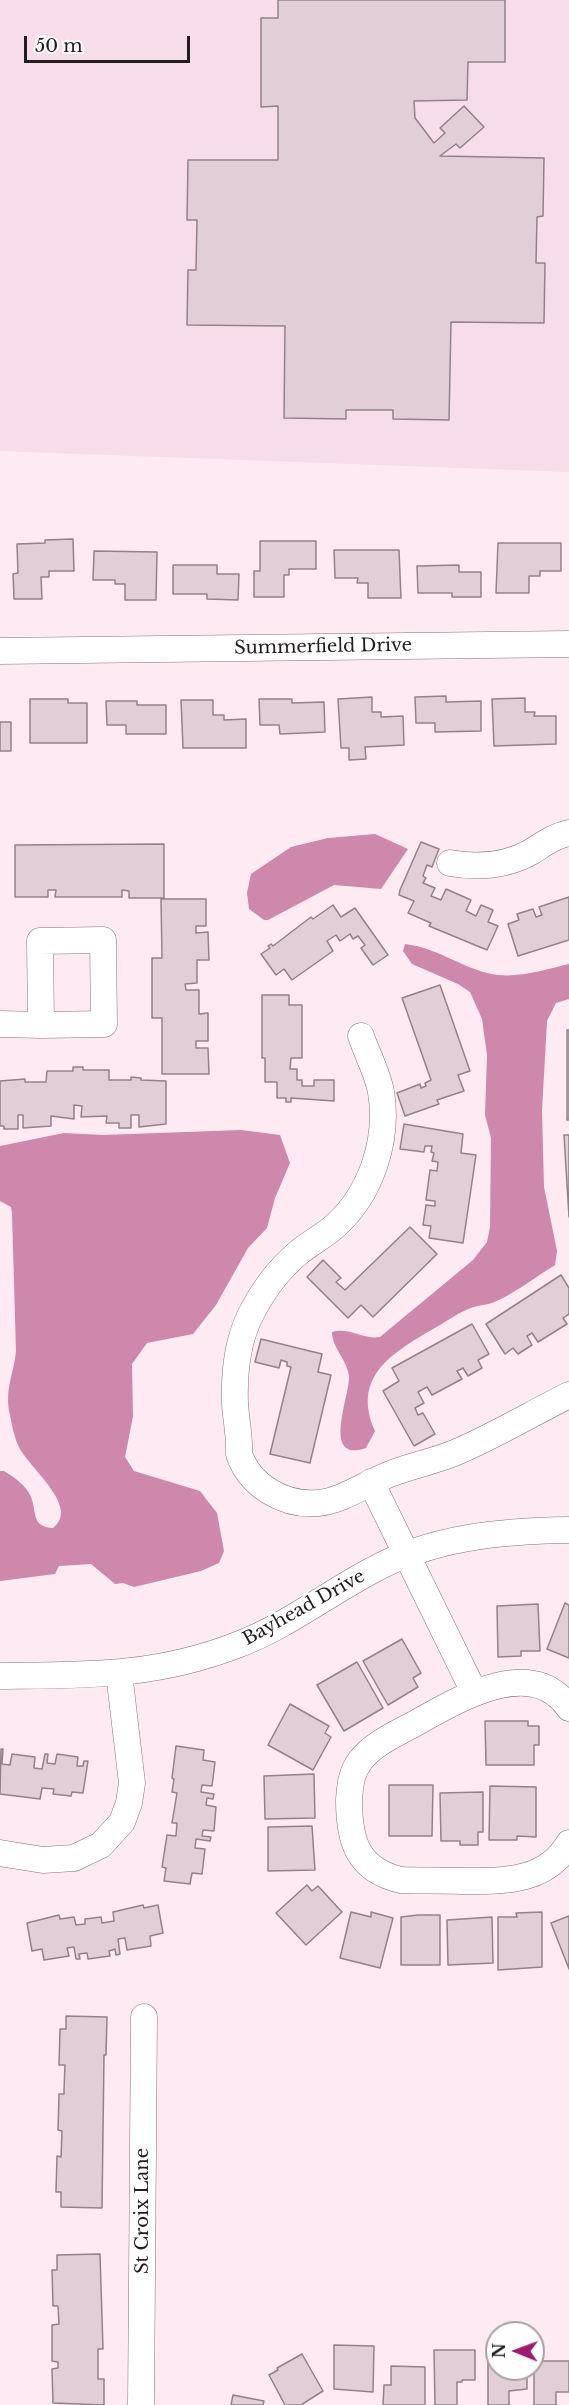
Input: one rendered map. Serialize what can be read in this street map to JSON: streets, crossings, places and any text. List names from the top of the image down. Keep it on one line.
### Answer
{"streets":{"street":["Summerfield Drive","Bayhead Drive","St Croix Lane"]},"scale_bar":"50 m","north":"left"}
